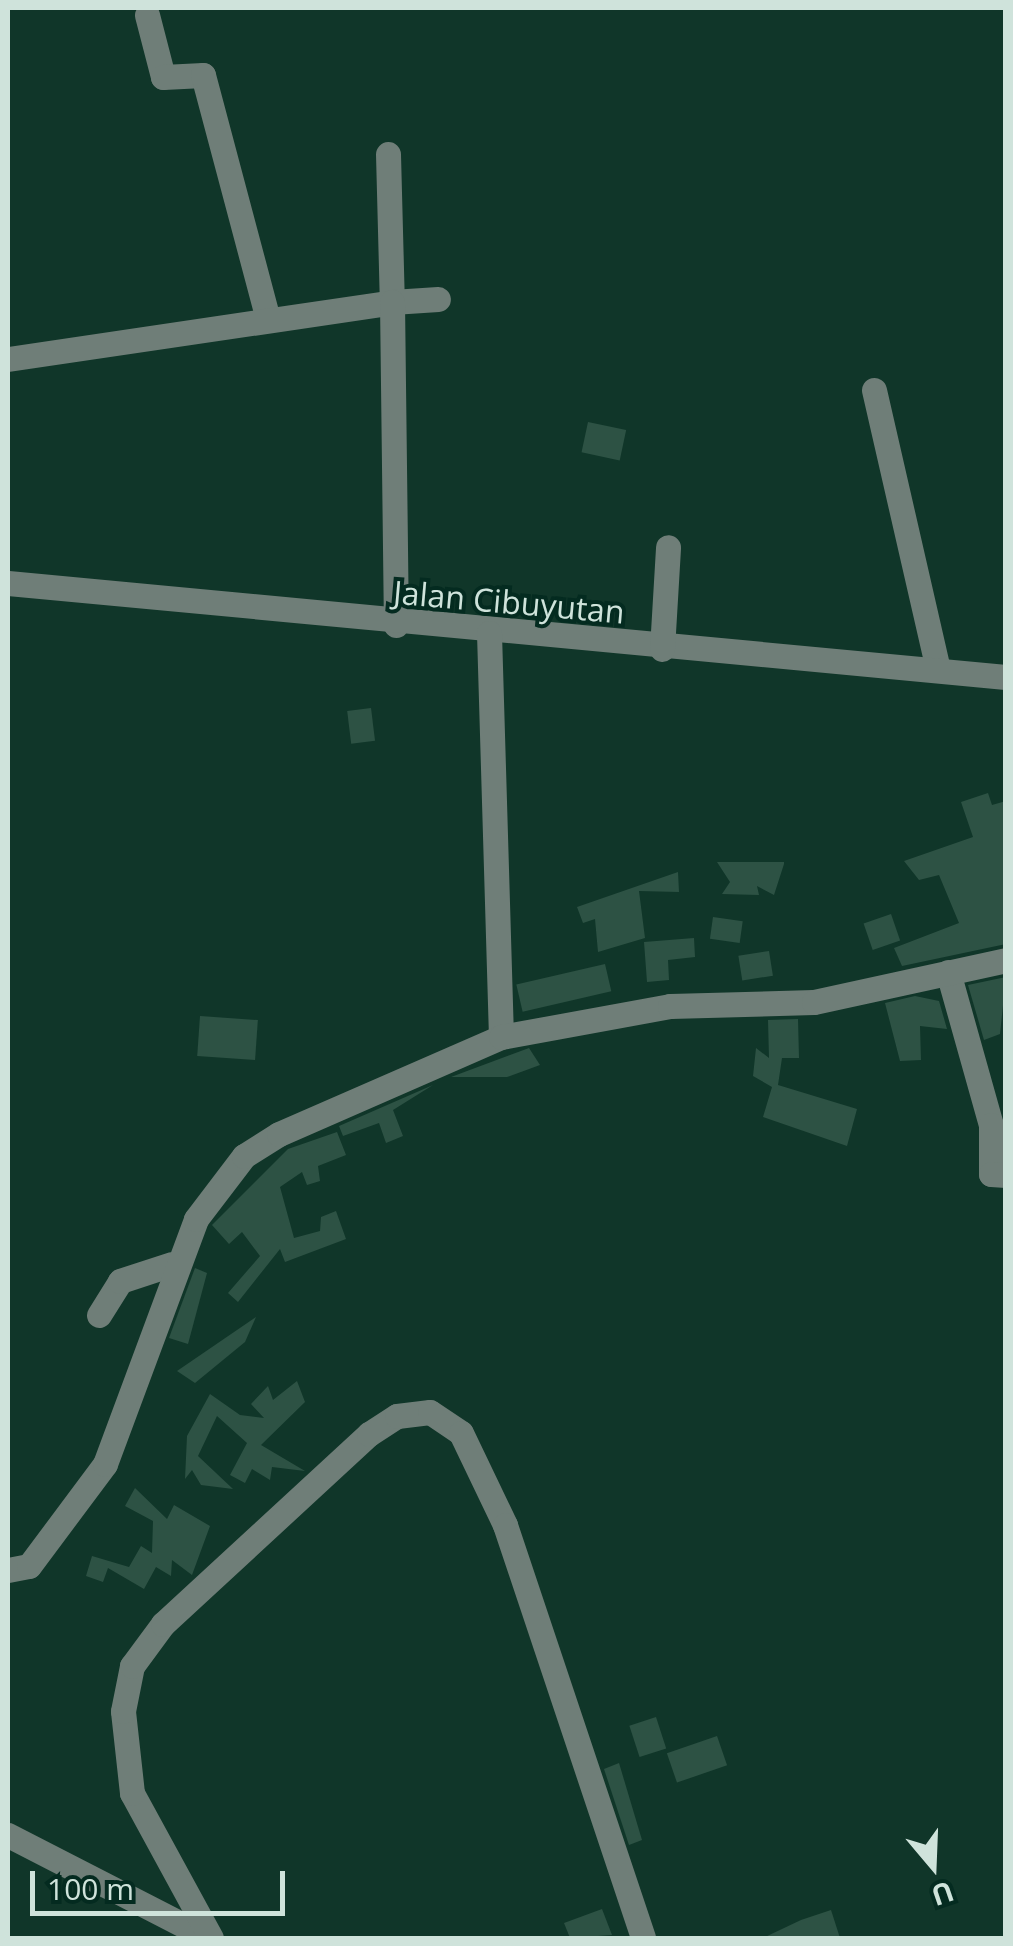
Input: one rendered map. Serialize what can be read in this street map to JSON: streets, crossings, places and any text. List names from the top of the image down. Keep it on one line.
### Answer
{"streets":{"street":["Jalan Cibuyutan"]},"scale_bar":"100 m","north":"bottom"}
